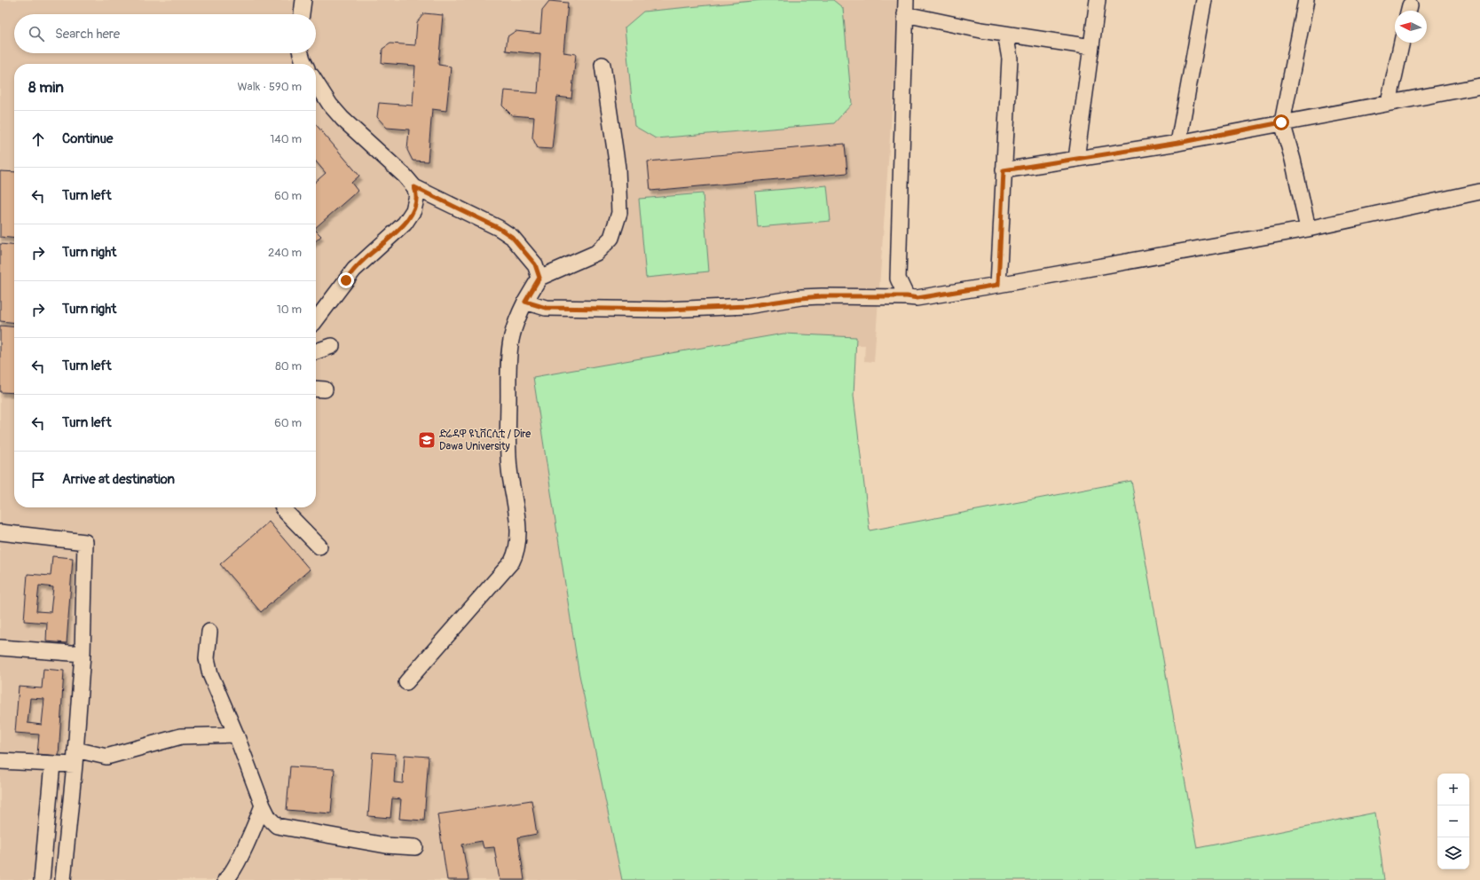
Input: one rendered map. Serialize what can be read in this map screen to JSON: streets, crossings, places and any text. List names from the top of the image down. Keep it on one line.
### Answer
{"places":{"school or university":["ድሬዳዋ ዩኒቨርሲቲ / Dire Dawa University"]},"north":"left","page":{"search":"Search here","heading":["8 min","Walk · 590 m"],"list":[["Continue","140 m"],["Turn left","60 m"],["Turn right","240 m"],["Turn right","10 m"],["Turn left","80 m"],["Turn left","60 m"],"Arrive at destination"],"map_buttons":["+","−"]}}
